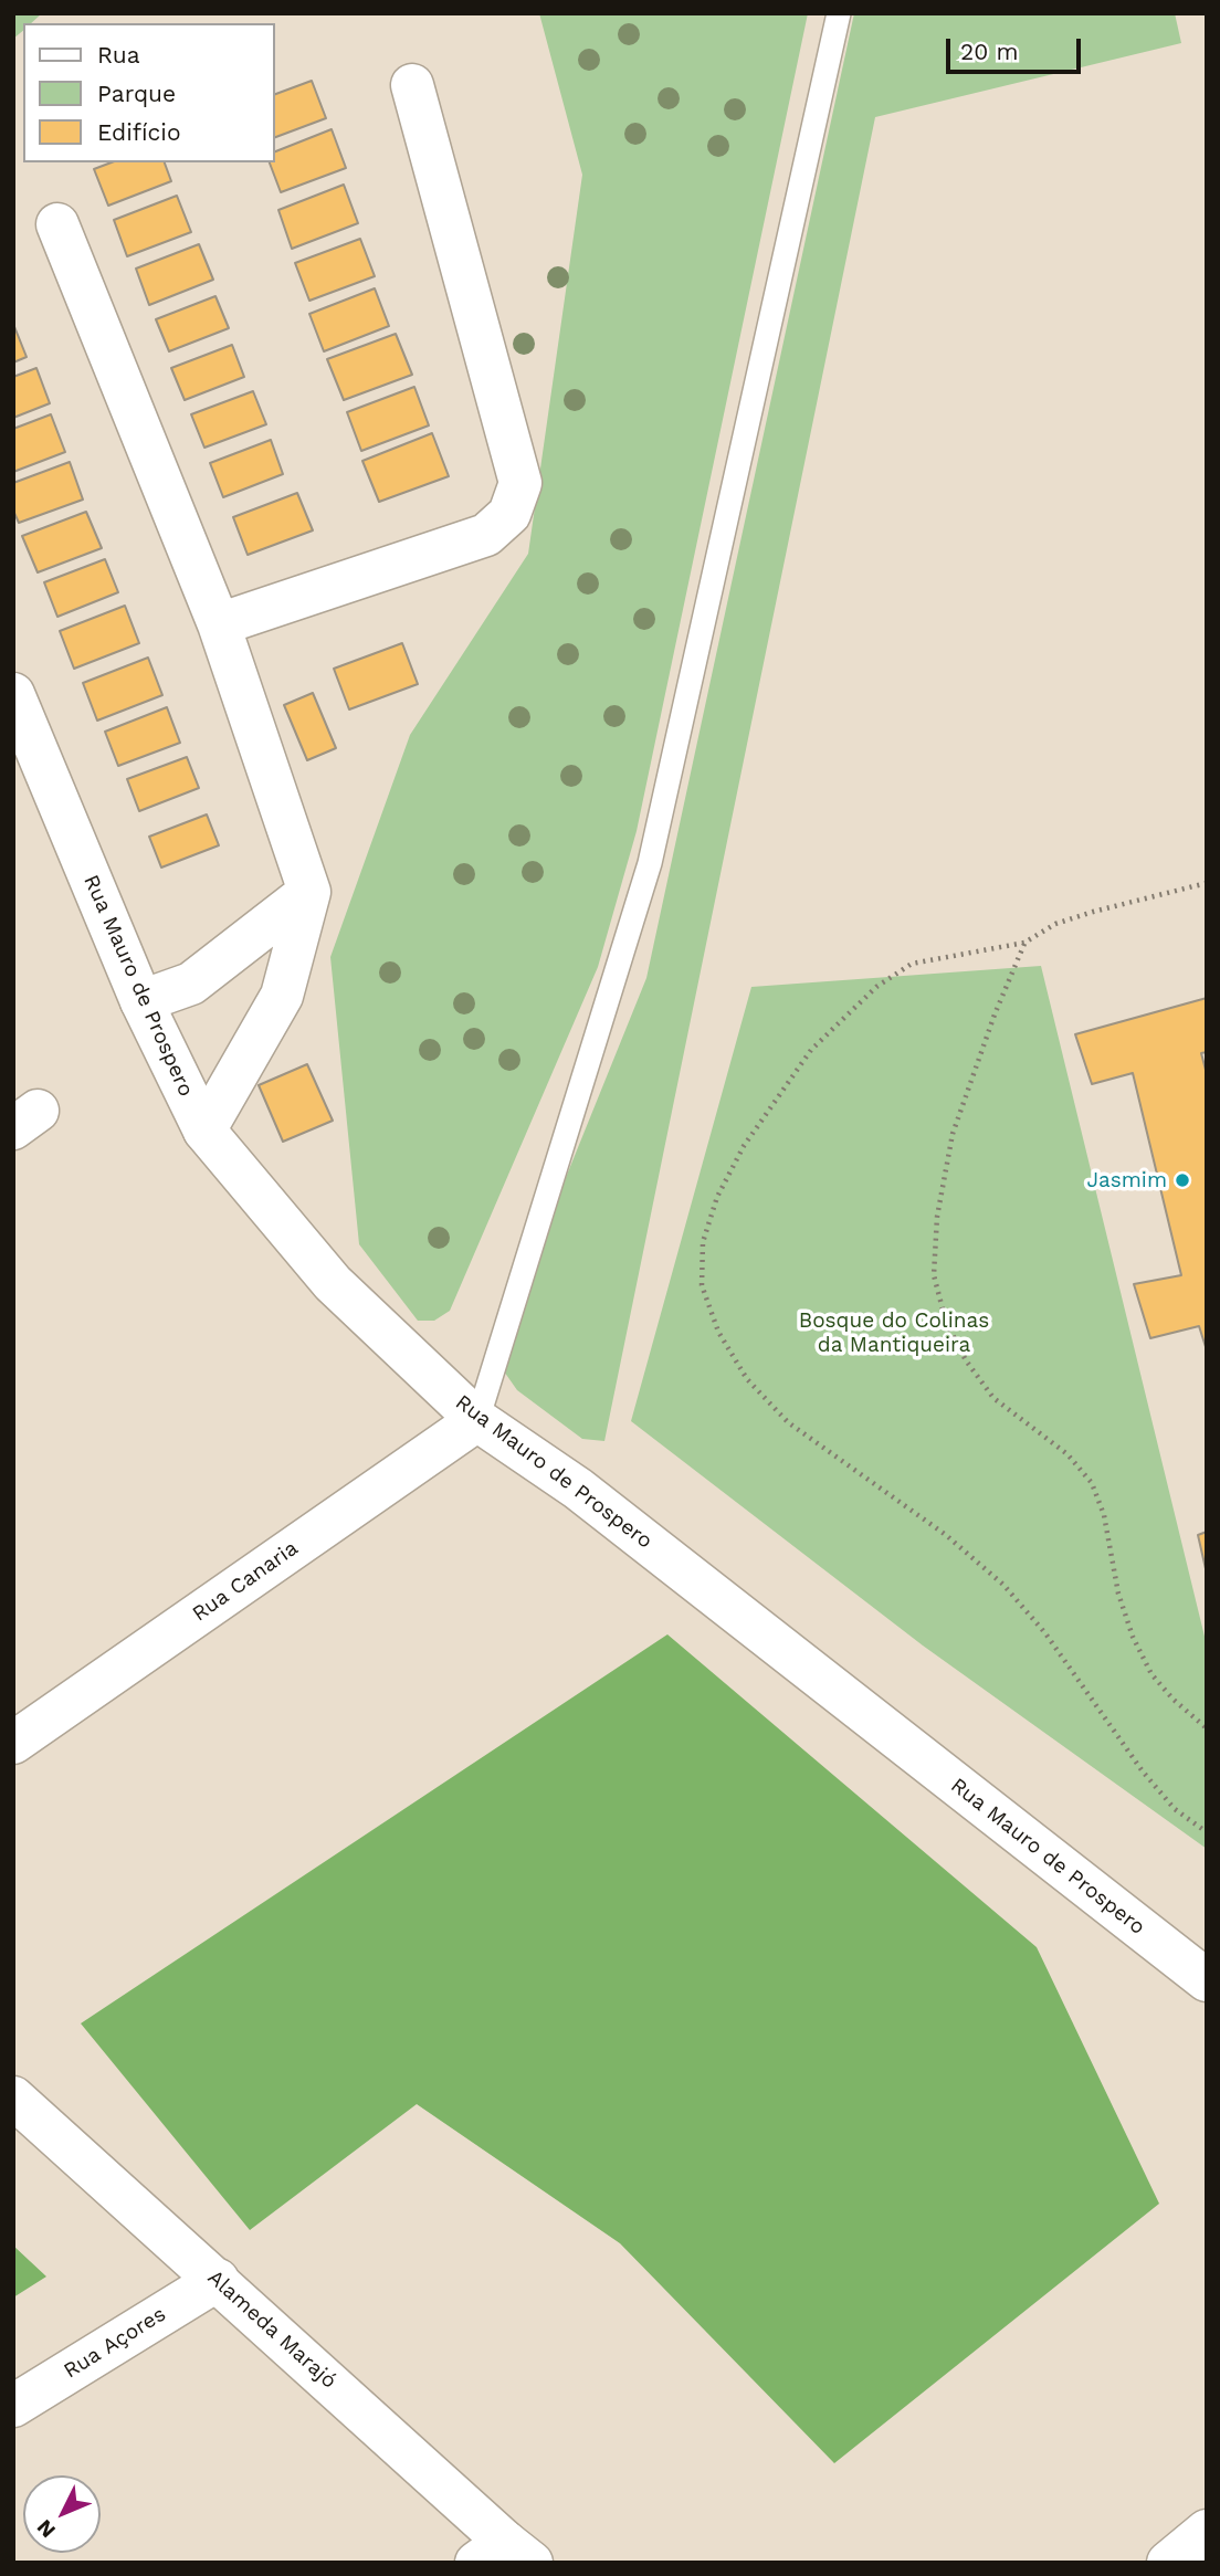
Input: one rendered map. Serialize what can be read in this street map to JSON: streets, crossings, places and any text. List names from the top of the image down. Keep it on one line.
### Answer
{"streets":{"street":["Rua Mauro de Prospero","Rua Canaria","Alameda Marajó","Rua Açores"]},"crossings":[["Rua Mauro de Prospero","Rua Canaria"],["Alameda Marajó","Rua Açores"]],"parks":["Bosque do Colinas da Mantiqueira"],"places":["Jasmim"],"legend":["Rua","Parque","Edifício"],"scale_bar":"20 m","north":"bottom left"}
